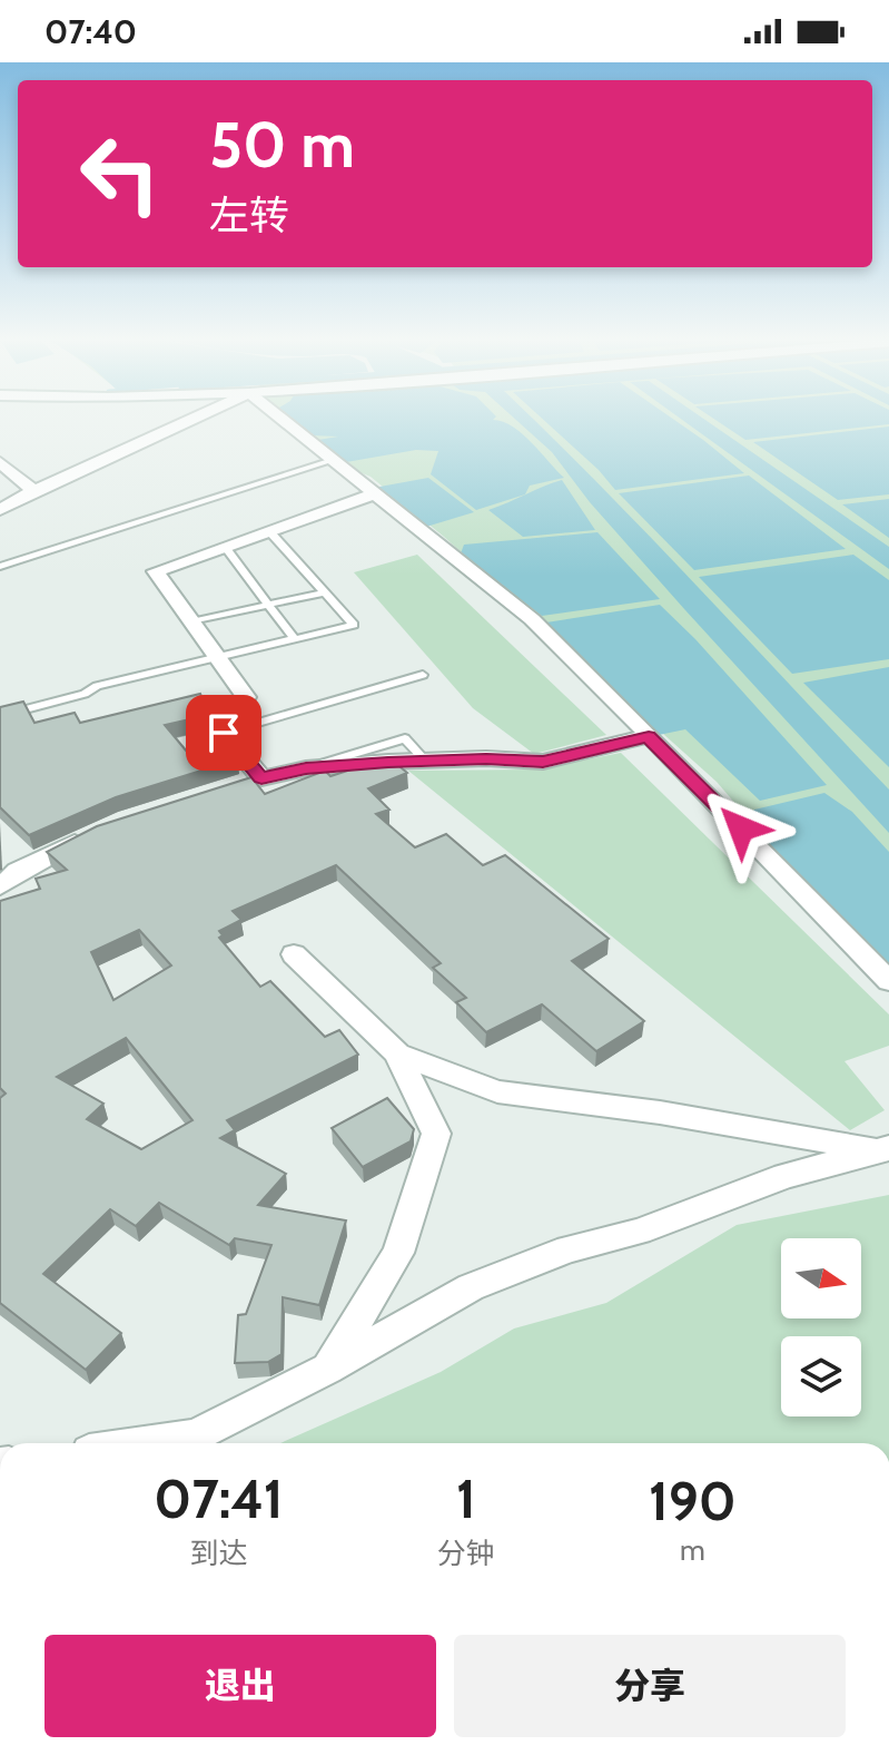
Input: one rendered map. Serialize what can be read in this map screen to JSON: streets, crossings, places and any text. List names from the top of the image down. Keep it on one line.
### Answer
{"north":"right","page":{"status":"07:40","turn":["50 m","左转"],"eta":["07:41","到达","1","分钟","190","m"],"buttons":["退出","分享"]}}
